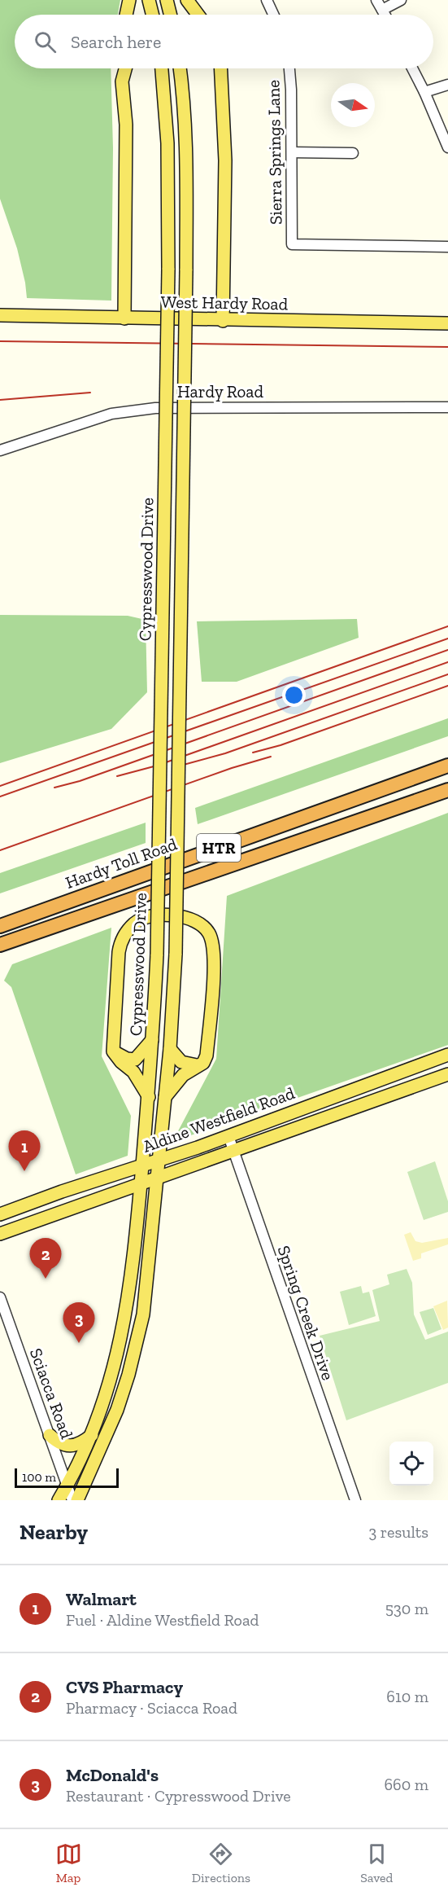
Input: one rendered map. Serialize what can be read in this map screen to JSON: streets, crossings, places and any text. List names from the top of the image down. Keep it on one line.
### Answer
{"streets":{"highway":["HTR","Hardy Toll Road"],"main road":["West Hardy Road","Cypresswood Drive","Aldine Westfield Road"],"street":["Sierra Springs Lane","Hardy Road","Spring Creek Drive","Sciacca Road"]},"crossings":[["Cypresswood Drive","Aldine Westfield Road"],["Cypresswood Drive","Sciacca Road"],["Aldine Westfield Road","Spring Creek Drive"]],"scale_bar":"100 m","north":"right","page":{"search":"Search here","pins":["1","2","3"],"scale":"100 m","heading":["Nearby","3 results"],"list":[{"mark":"1","name":"Walmart","note":"Fuel · Aldine Westfield Road","value":"530 m"},{"mark":"2","name":"CVS Pharmacy","note":"Pharmacy · Sciacca Road","value":"610 m"},{"mark":"3","name":"McDonald's","note":"Restaurant · Cypresswood Drive","value":"660 m"}],"nav":["Map","Directions","Saved"]}}
